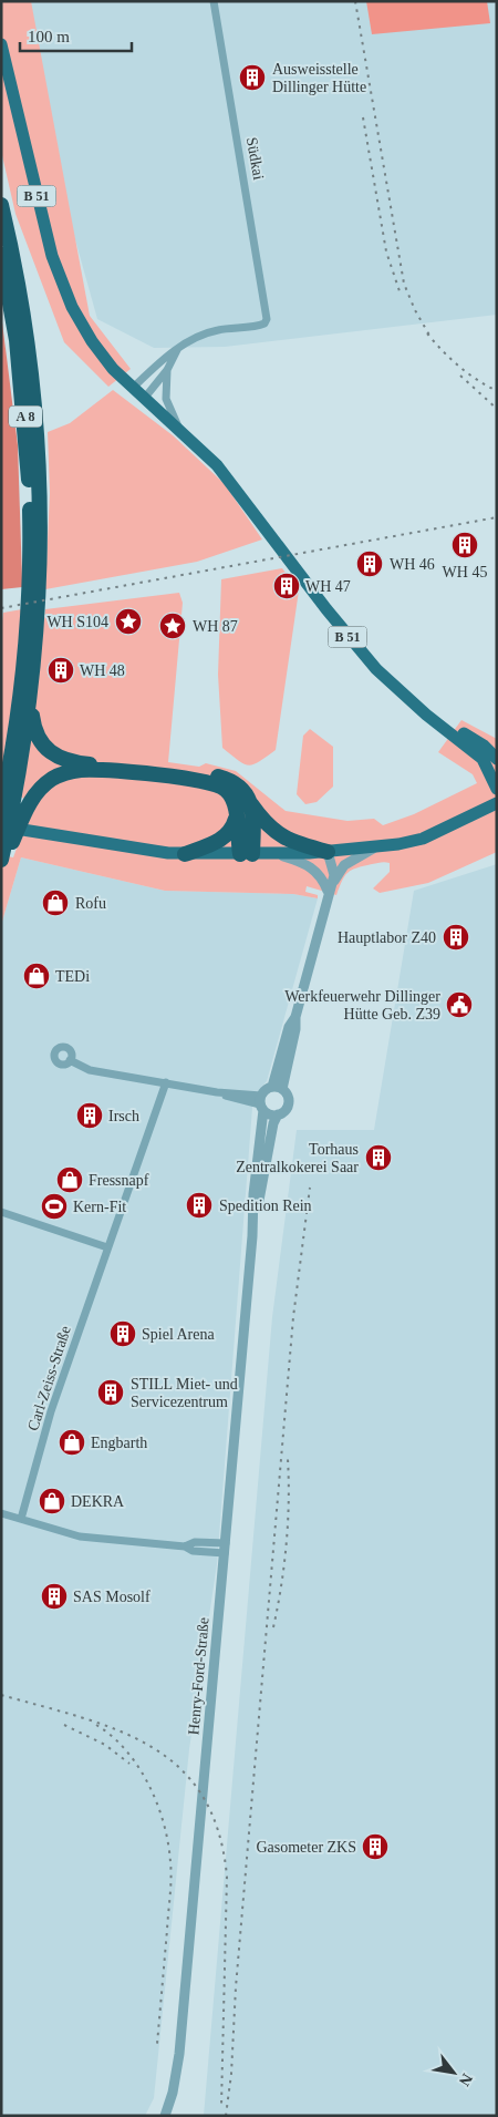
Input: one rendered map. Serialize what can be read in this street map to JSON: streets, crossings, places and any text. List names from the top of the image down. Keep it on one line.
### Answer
{"streets":{"highway":["A 8"],"main road":["B 51"],"street":["Südkai","Carl-Zeiss-Straße","Henry-Ford-Straße"]},"places":{"building":["Ausweisstelle Dillinger Hütte","WH 45","WH 46","WH 47","WH 48","Hauptlabor Z40","Irsch","Torhaus Zentralkokerei Saar","Spedition Rein","Spiel Arena","STILL Miet- und Servicezentrum","SAS Mosolf","Gasometer ZKS"],"place":["WH S104","WH 87"],"shop":["Rofu","TEDi","Fressnapf","Engbarth","DEKRA"],"public building":["Werkfeuerwehr Dillinger Hütte Geb. Z39"],"sports":["Kern-Fit"]},"scale_bar":"100 m","north":"bottom right"}
